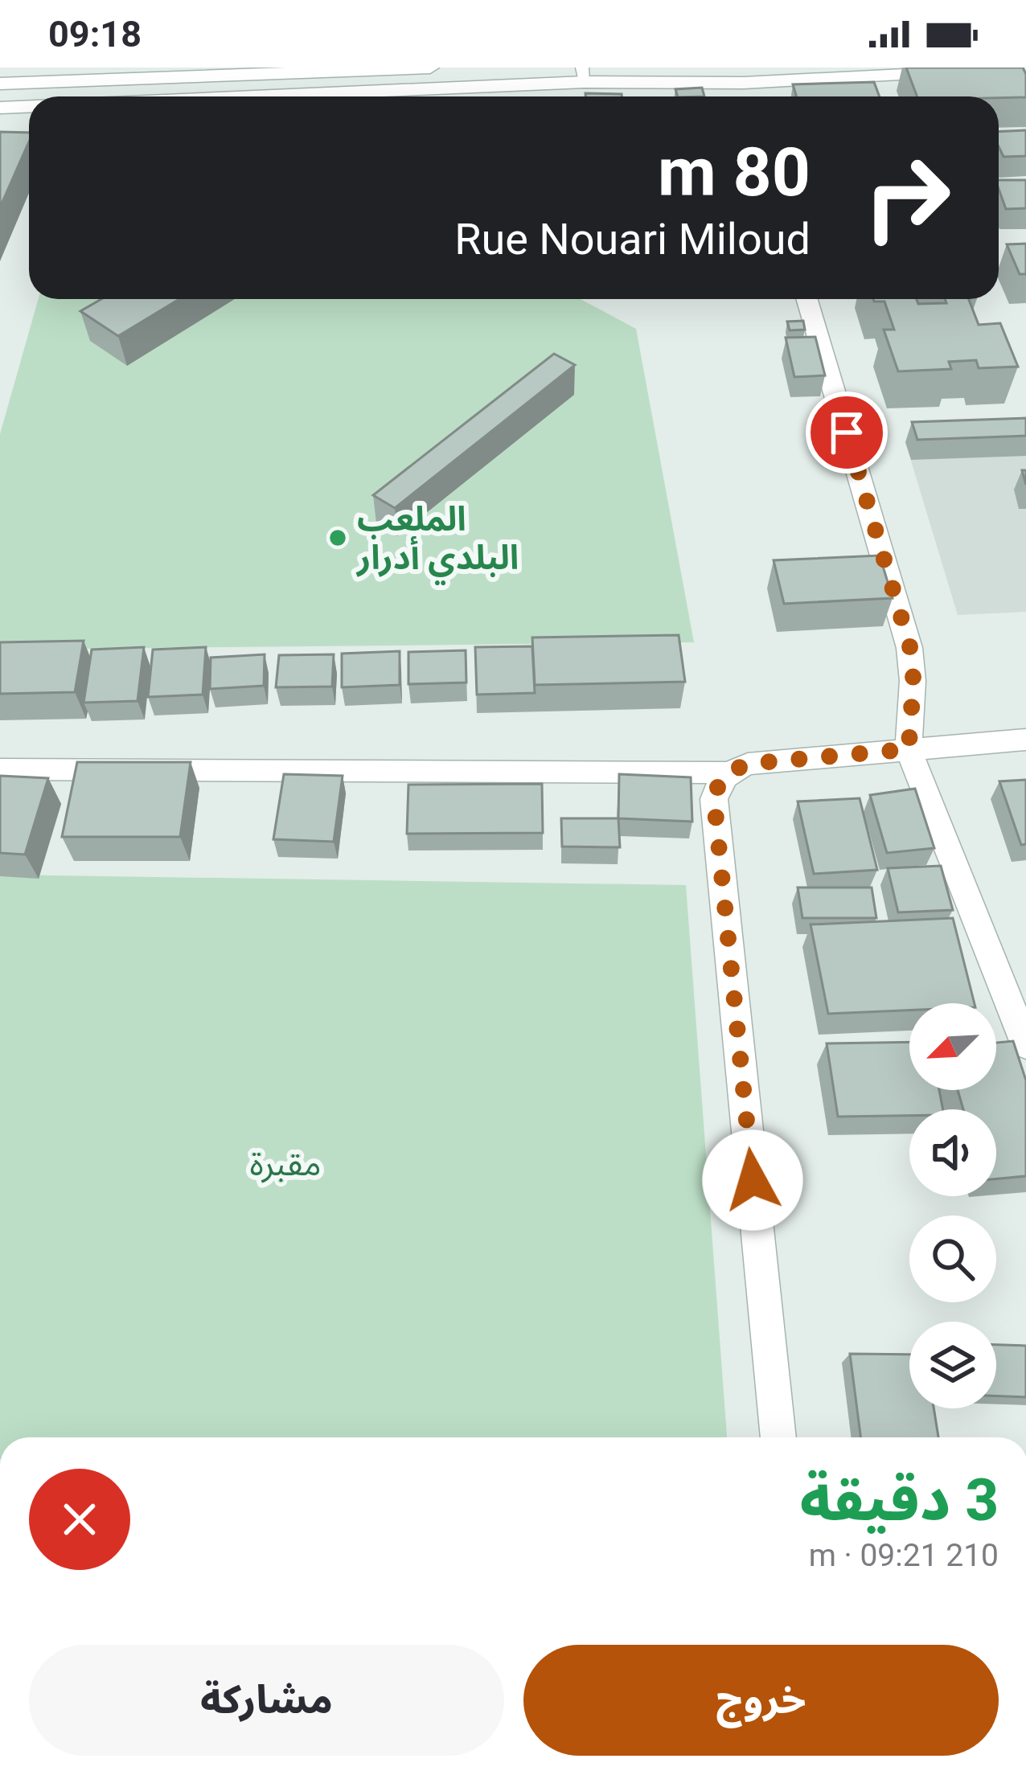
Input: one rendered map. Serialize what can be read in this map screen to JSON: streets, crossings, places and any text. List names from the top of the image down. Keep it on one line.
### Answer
{"parks":["مقبرة"],"places":["الملعب البلدي أدرار"],"north":"bottom left","page":{"status":"09:18","turn":["80 m","Rue Nouari Miloud"],"heading":["3 دقيقة","210 m · 09:21"],"buttons":["خروج","مشاركة"]}}
